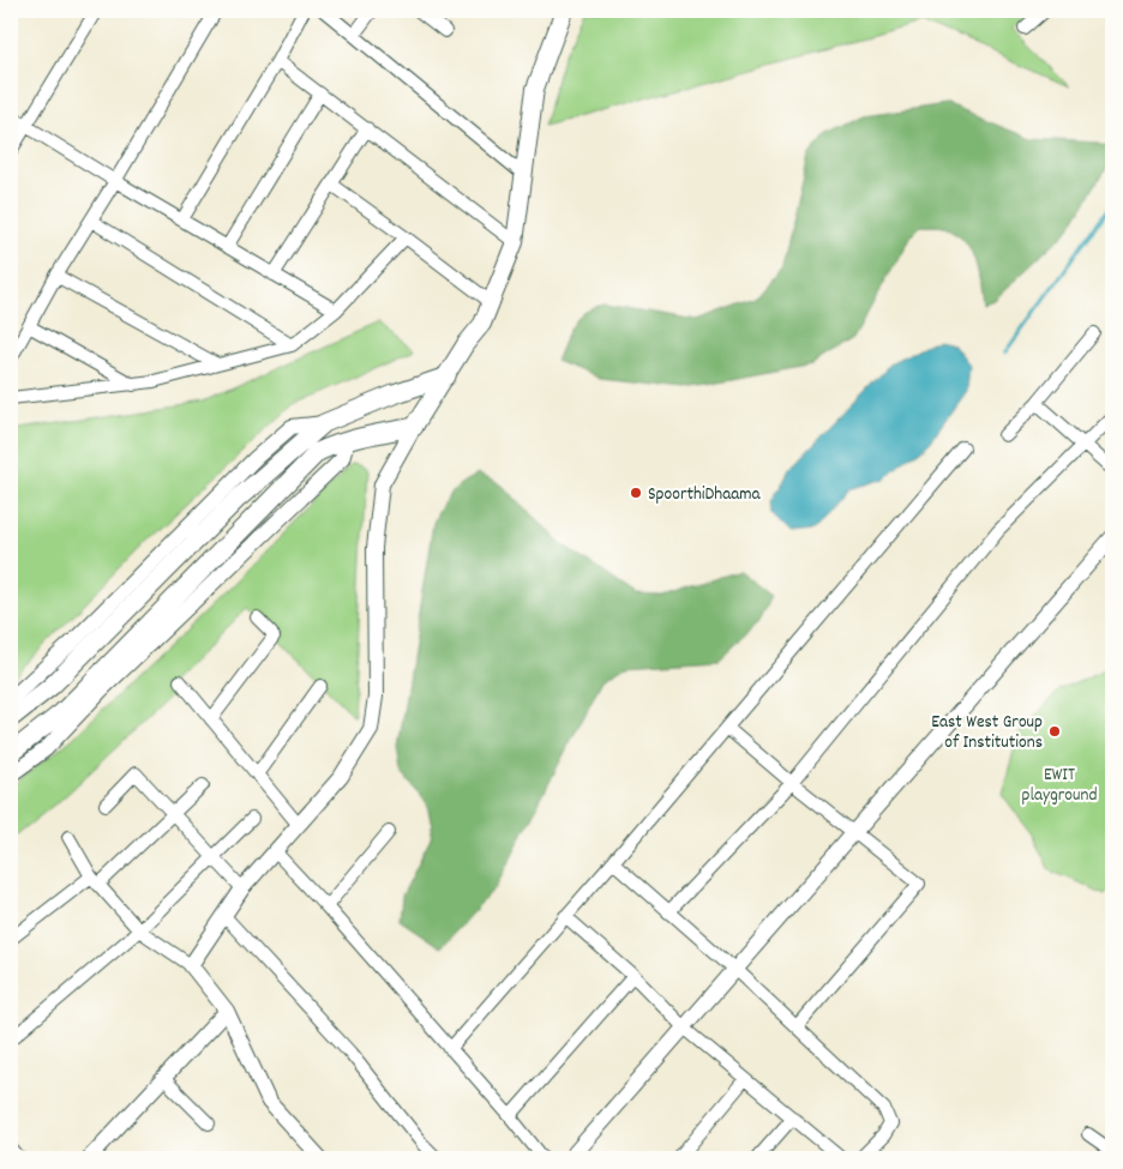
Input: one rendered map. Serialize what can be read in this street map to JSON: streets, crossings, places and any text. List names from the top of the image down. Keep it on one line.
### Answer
{"parks":["EWIT playground"],"places":["SpoorthiDhaama","East West Group of Institutions"]}
